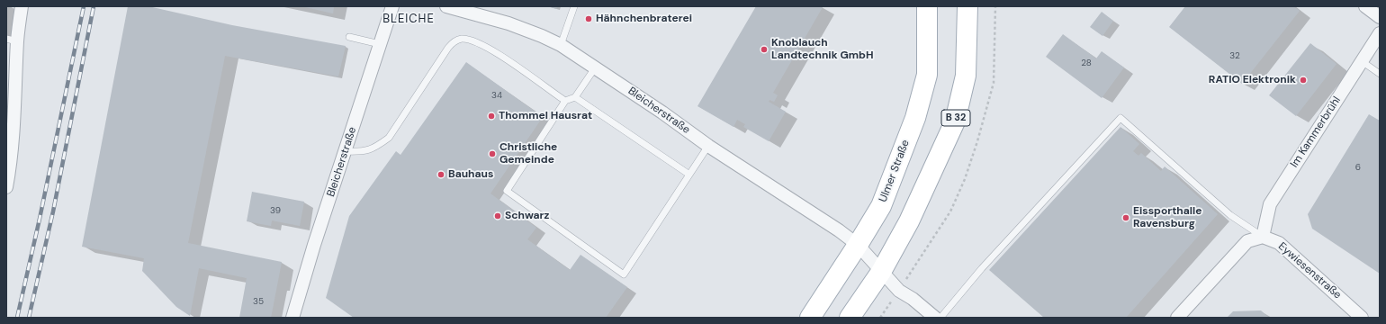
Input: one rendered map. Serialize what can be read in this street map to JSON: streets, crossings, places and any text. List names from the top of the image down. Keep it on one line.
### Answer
{"streets":{"main road":["B 32","Ulmer Straße"],"street":["Bleicherstraße","Im Kammerbrühl","Eywiesenstraße"]},"crossings":[["Bleicherstraße","B 32"],["Bleicherstraße","Ulmer Straße"],["Im Kammerbrühl","Eywiesenstraße"]],"districts":["BLEICHE"],"places":["Hähnchenbraterei","Knoblauch Landtechnik GmbH","RATIO Elektronik","Thommel Hausrat","Christliche Gemeinde","Bauhaus","Schwarz","Eissporthalle Ravensburg"],"house_numbers":["32","28","34","6","39","35"]}
